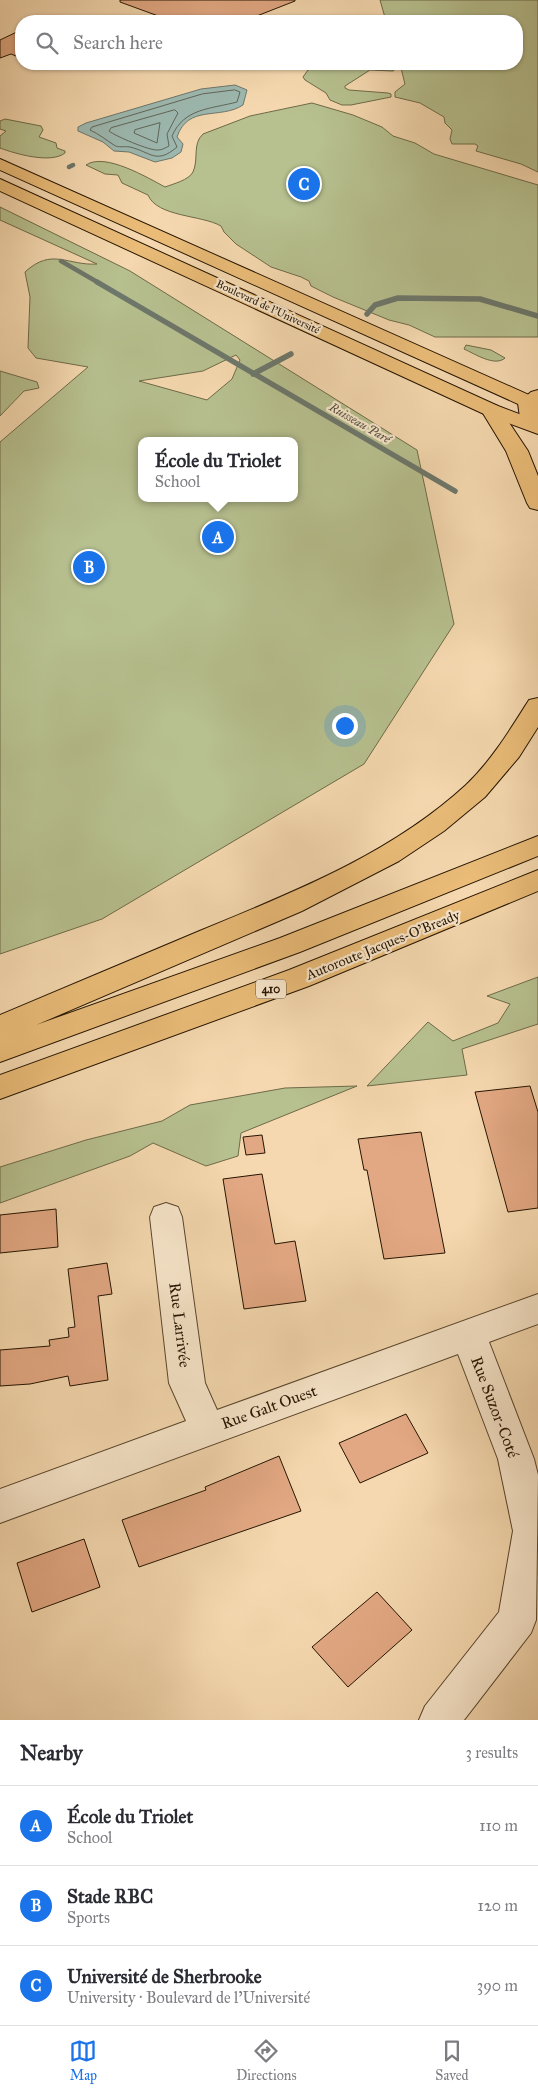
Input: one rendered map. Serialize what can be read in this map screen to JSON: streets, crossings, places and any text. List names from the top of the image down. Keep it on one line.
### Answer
{"streets":{"main road":["Boulevard de l'Université","Autoroute Jacques-O'Bready","410"],"street":["Rue Larrivée","Rue Galt Ouest","Rue Suzor-Coté"]},"crossings":[["Rue Larrivée","Rue Galt Ouest"],["Rue Galt Ouest","Rue Suzor-Coté"]],"water":["Ruisseau Paré"],"page":{"search":"Search here","pins":["C","A","B"],"popup":["École du Triolet","School"],"heading":["Nearby","3 results"],"list":[{"mark":"A","name":"École du Triolet","note":"School","value":"110 m"},{"mark":"B","name":"Stade RBC","note":"Sports","value":"120 m"},{"mark":"C","name":"Université de Sherbrooke","note":"University · Boulevard de l'Université","value":"390 m"}],"nav":["Map","Directions","Saved"]}}
